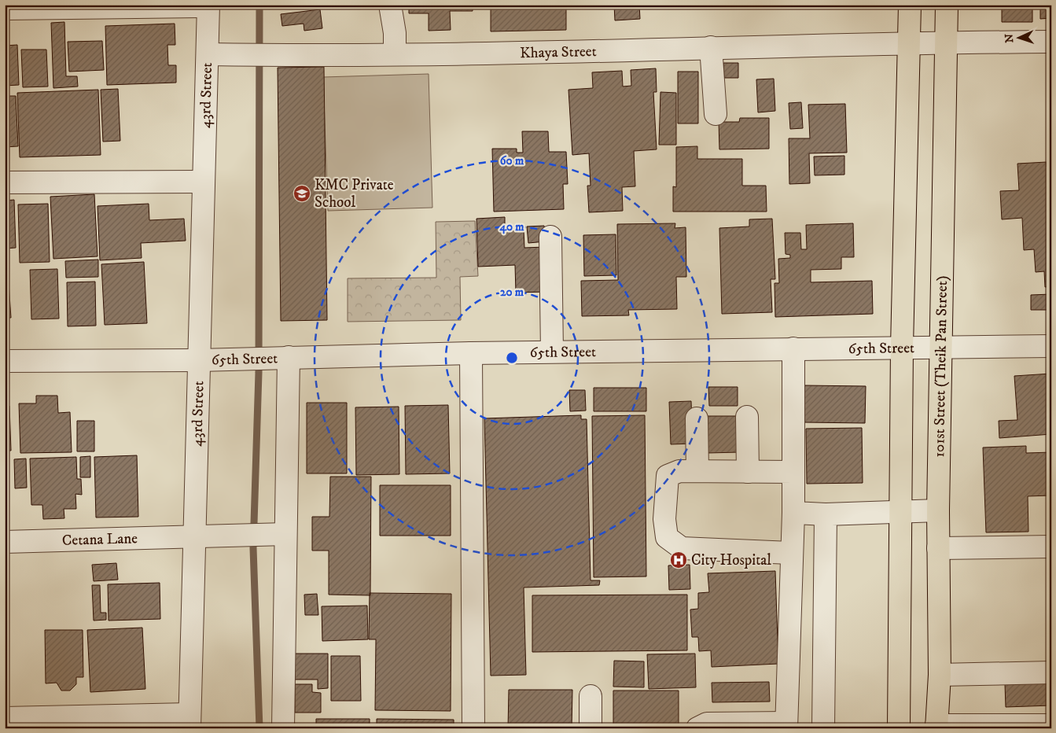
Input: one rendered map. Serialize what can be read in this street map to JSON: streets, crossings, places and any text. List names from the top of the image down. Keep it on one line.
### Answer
{"streets":{"main road":["101st Street (Theik Pan Street)"],"street":["Khaya Street","43rd Street","65th Street","Cetana Lane"]},"crossings":[["Khaya Street","43rd Street"],["Khaya Street","101st Street (Theik Pan Street)"],["43rd Street","65th Street"],["43rd Street","Cetana Lane"],["65th Street","101st Street (Theik Pan Street)"]],"places":{"school or university":["KMC Private School"],"hospital":["City Hospital"]},"north":"left","rings":["60 m","40 m","20 m"]}
